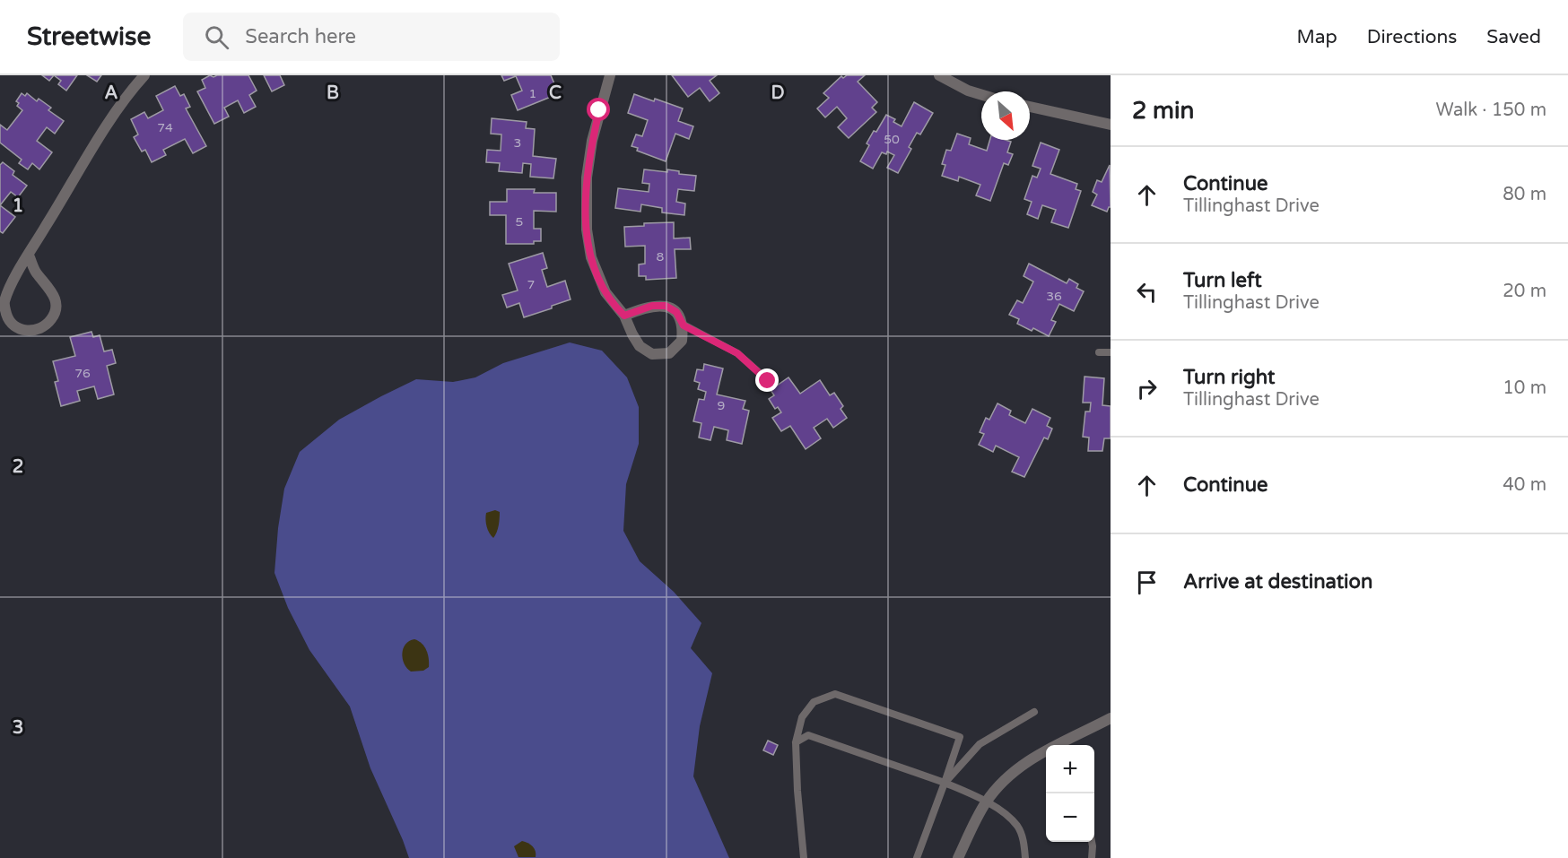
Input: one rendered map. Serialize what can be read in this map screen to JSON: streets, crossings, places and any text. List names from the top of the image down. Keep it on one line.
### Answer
{"house_numbers":["1","74","50","3","5","8","7","36","76","9"],"north":"bottom right","page":{"header":"Streetwise","search":"Search here","nav":["Map","Directions","Saved"],"heading":["2 min","Walk · 150 m"],"list":[["Continue","Tillinghast Drive","80 m"],["Turn left","Tillinghast Drive","20 m"],["Turn right","Tillinghast Drive","10 m"],["Continue","40 m"],"Arrive at destination"],"map_buttons":["+","−"]},"grid":{"columns":["A","B","C","D"],"rows":["1","2","3"]}}
